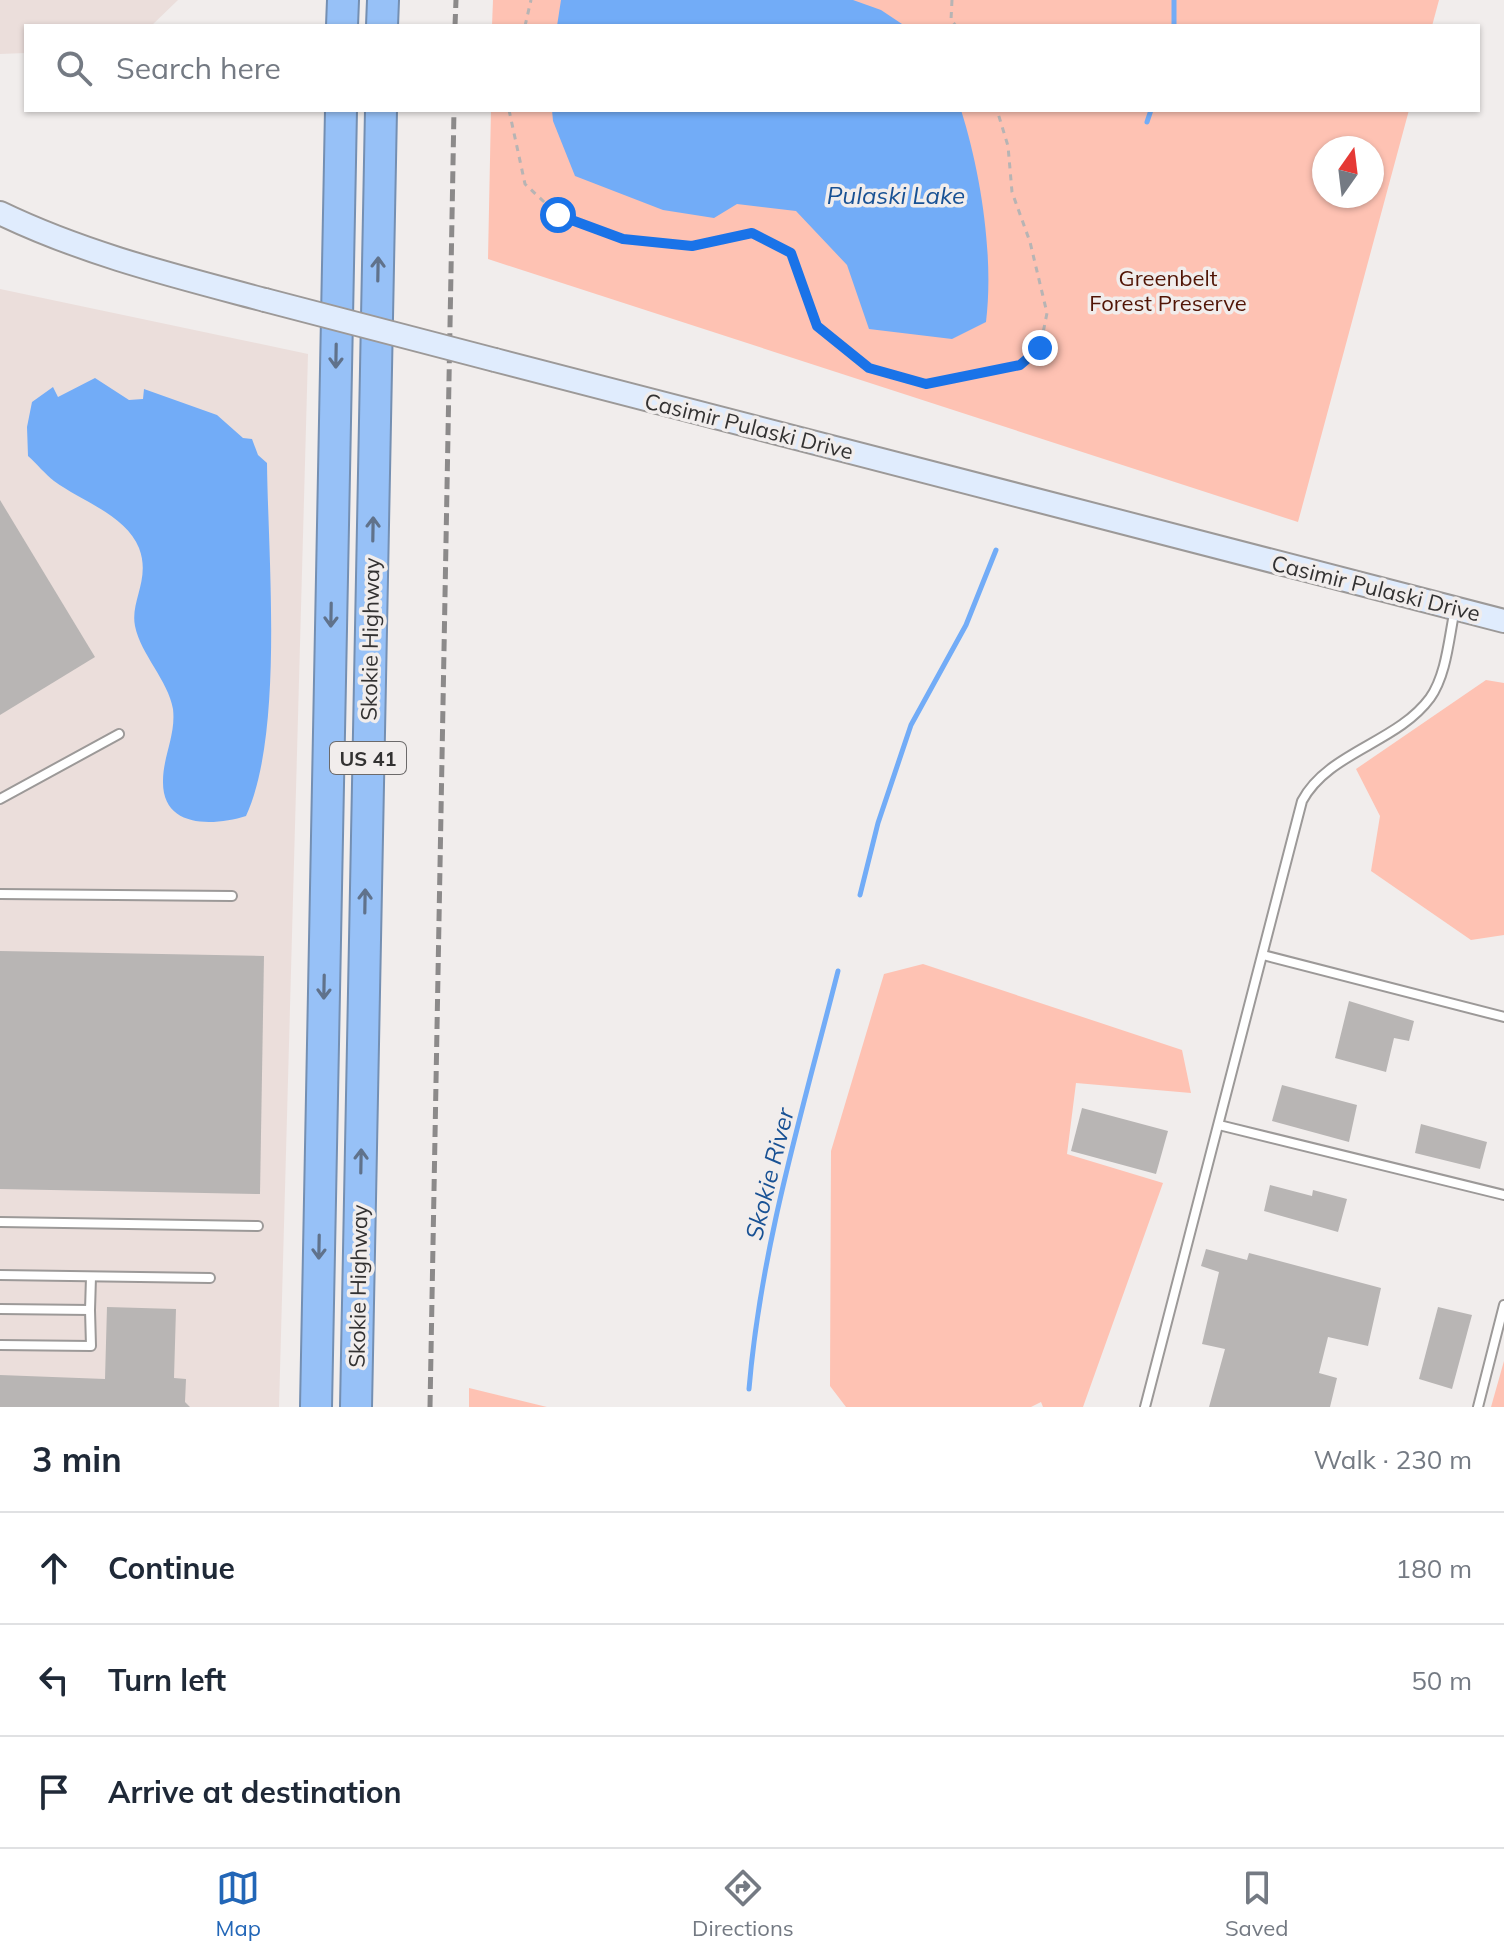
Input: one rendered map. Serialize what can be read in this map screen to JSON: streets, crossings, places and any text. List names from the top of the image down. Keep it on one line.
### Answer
{"streets":{"highway":["Skokie Highway","US 41"],"street":["Casimir Pulaski Drive"]},"water":["Pulaski Lake","Skokie River"],"parks":["Greenbelt Forest Preserve"],"north":"top","page":{"search":"Search here","heading":["3 min","Walk · 230 m"],"list":[["Continue","180 m"],["Turn left","50 m"],"Arrive at destination"],"nav":["Map","Directions","Saved"]}}
